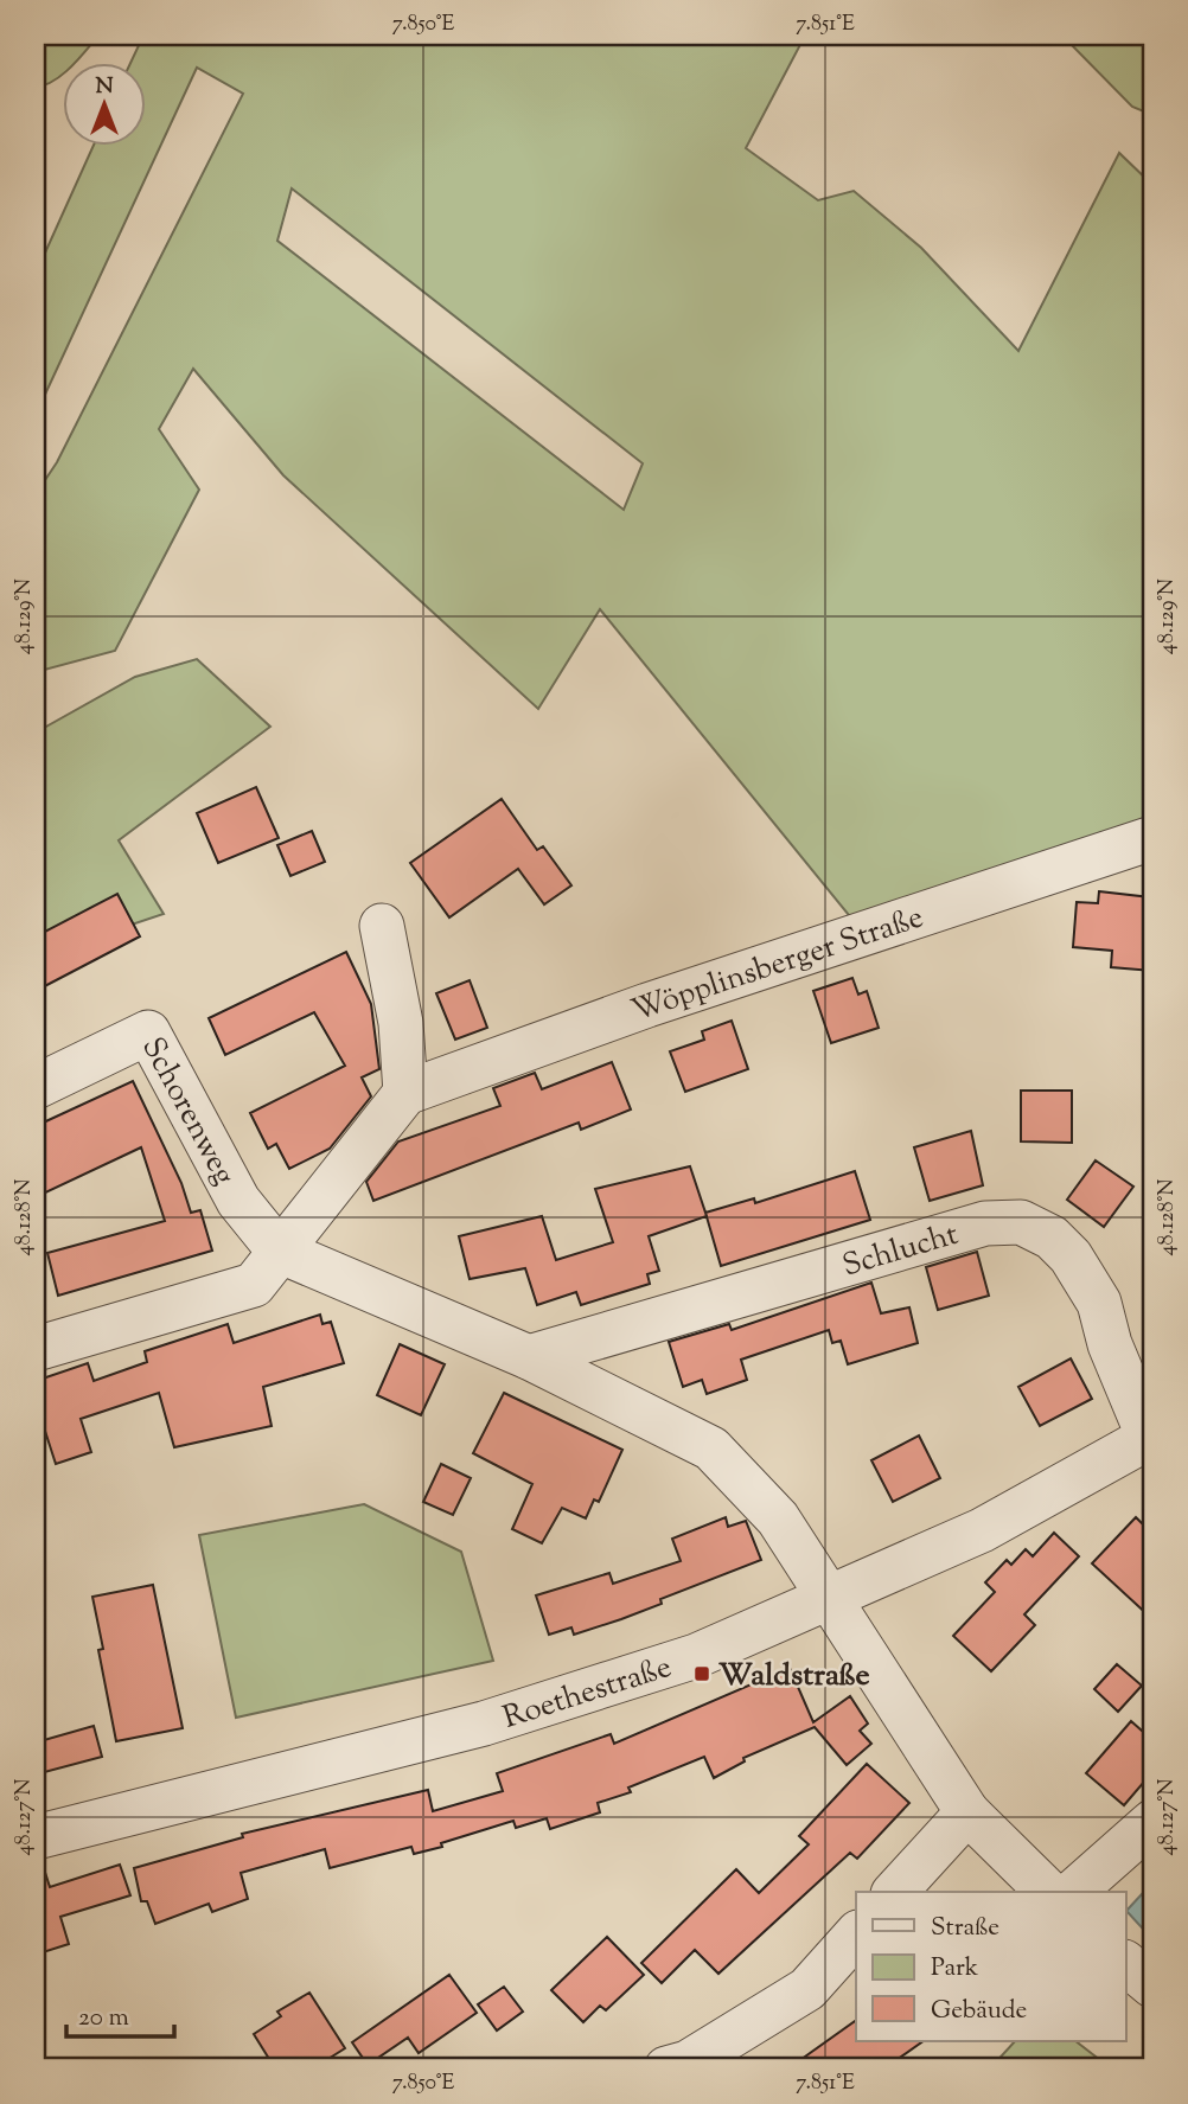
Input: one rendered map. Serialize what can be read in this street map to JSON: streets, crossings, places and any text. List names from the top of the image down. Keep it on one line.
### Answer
{"streets":{"street":["Wöpplinsberger Straße","Schorenweg","Schlucht","Roethestraße"]},"crossings":[["Schlucht","Roethestraße"]],"places":{"transit":["Waldstraße"]},"legend":["Straße","Park","Gebäude"],"scale_bar":"20 m","north":"top","coordinates":["7.850°E","7.851°E","48.129°N","48.128°N","48.127°N"]}
